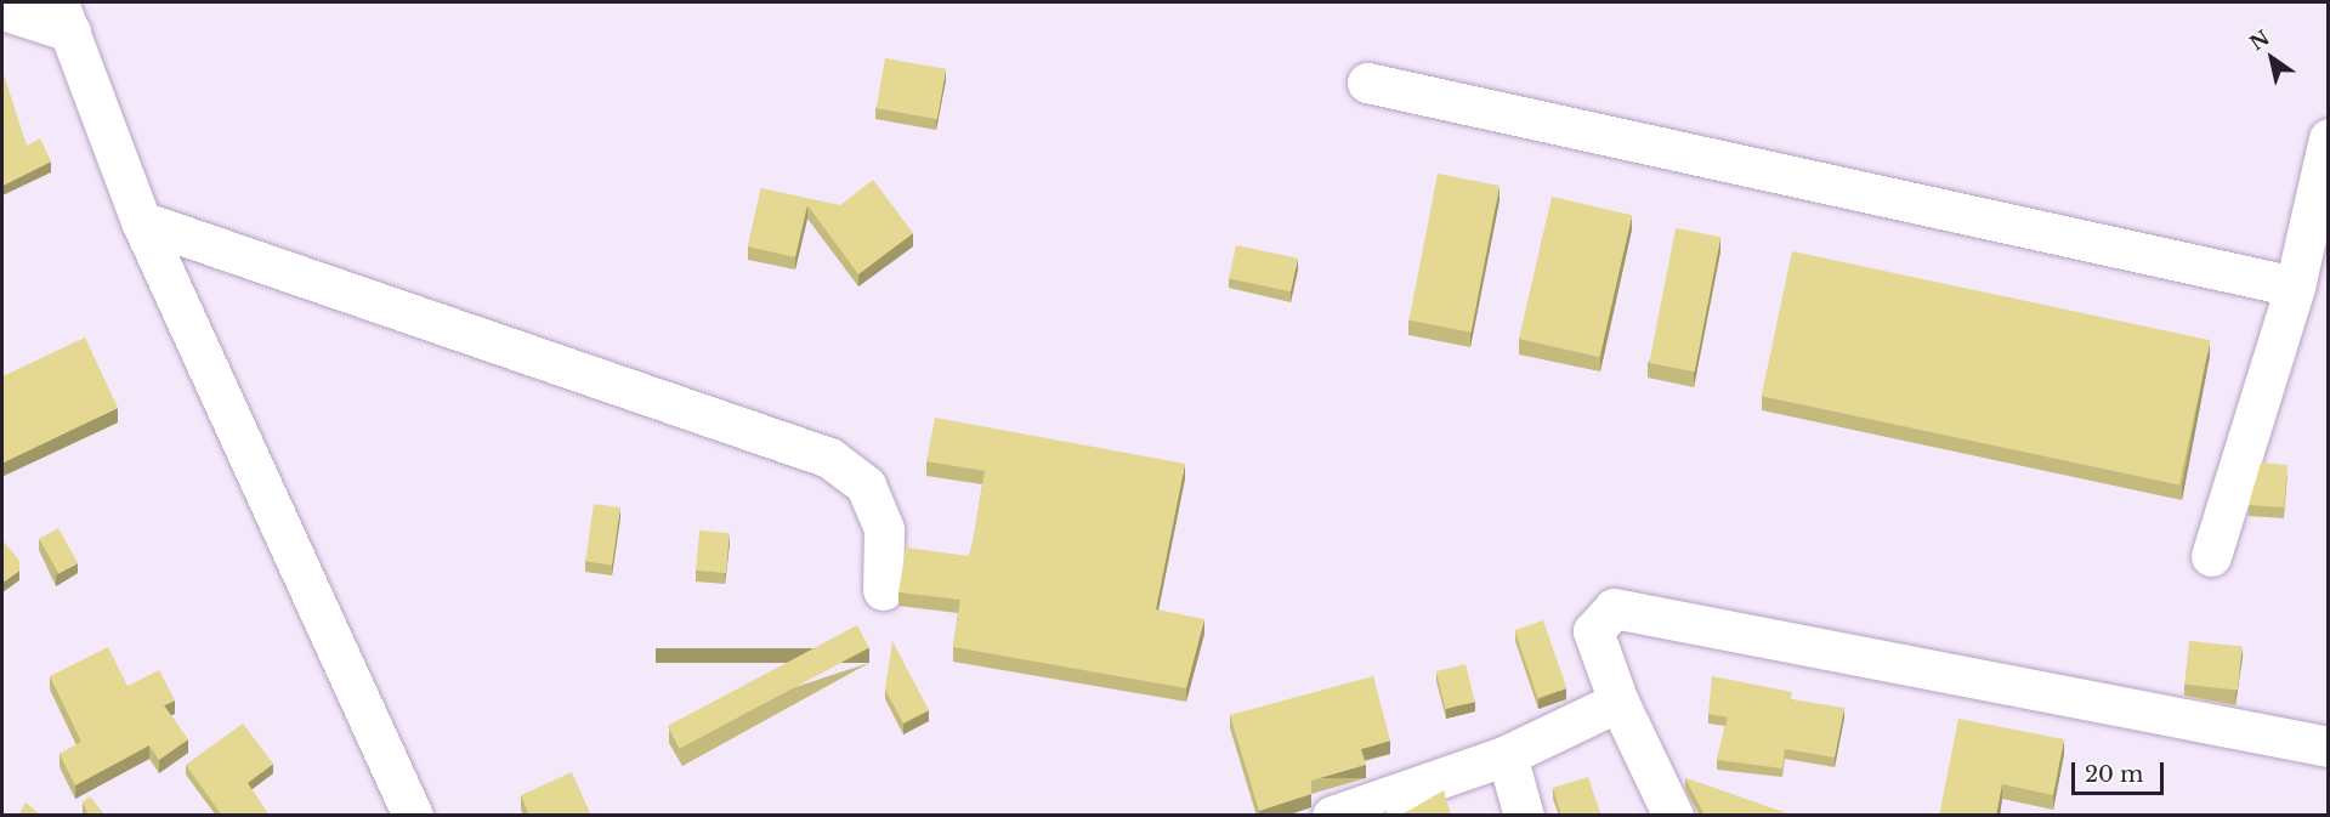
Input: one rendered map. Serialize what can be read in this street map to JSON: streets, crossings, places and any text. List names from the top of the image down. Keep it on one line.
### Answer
{"scale_bar":"20 m","north":"top left"}
